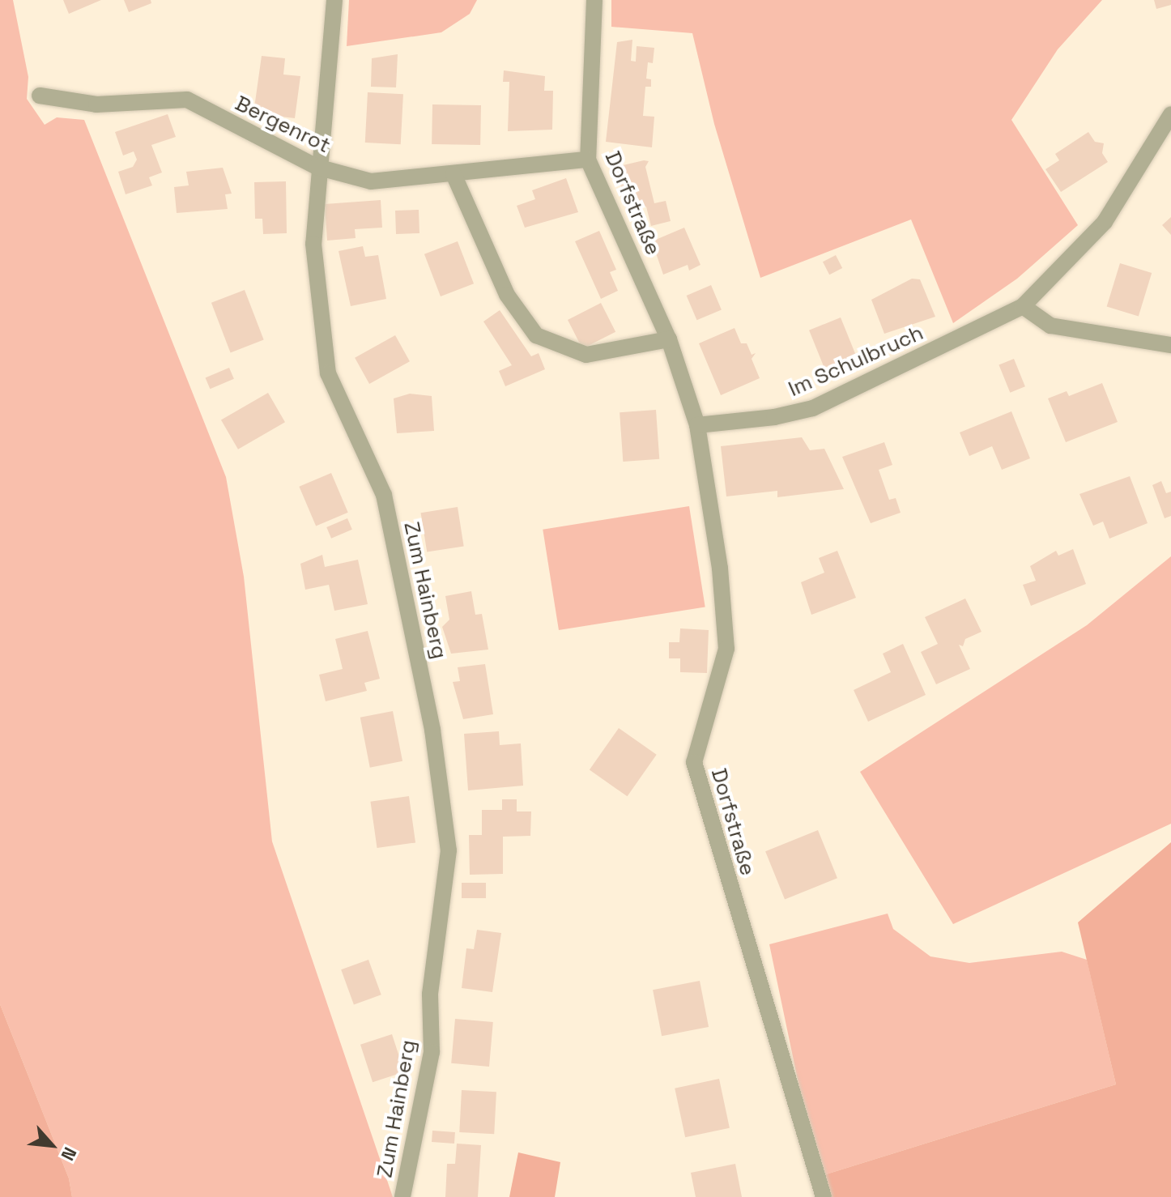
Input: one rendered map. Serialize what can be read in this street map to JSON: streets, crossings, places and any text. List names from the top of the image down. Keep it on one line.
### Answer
{"streets":{"street":["Bergenrot","Dorfstraße","Im Schulbruch","Zum Hainberg"]},"crossings":[["Bergenrot","Dorfstraße"],["Bergenrot","Zum Hainberg"],["Dorfstraße","Im Schulbruch"]],"north":"bottom right"}
